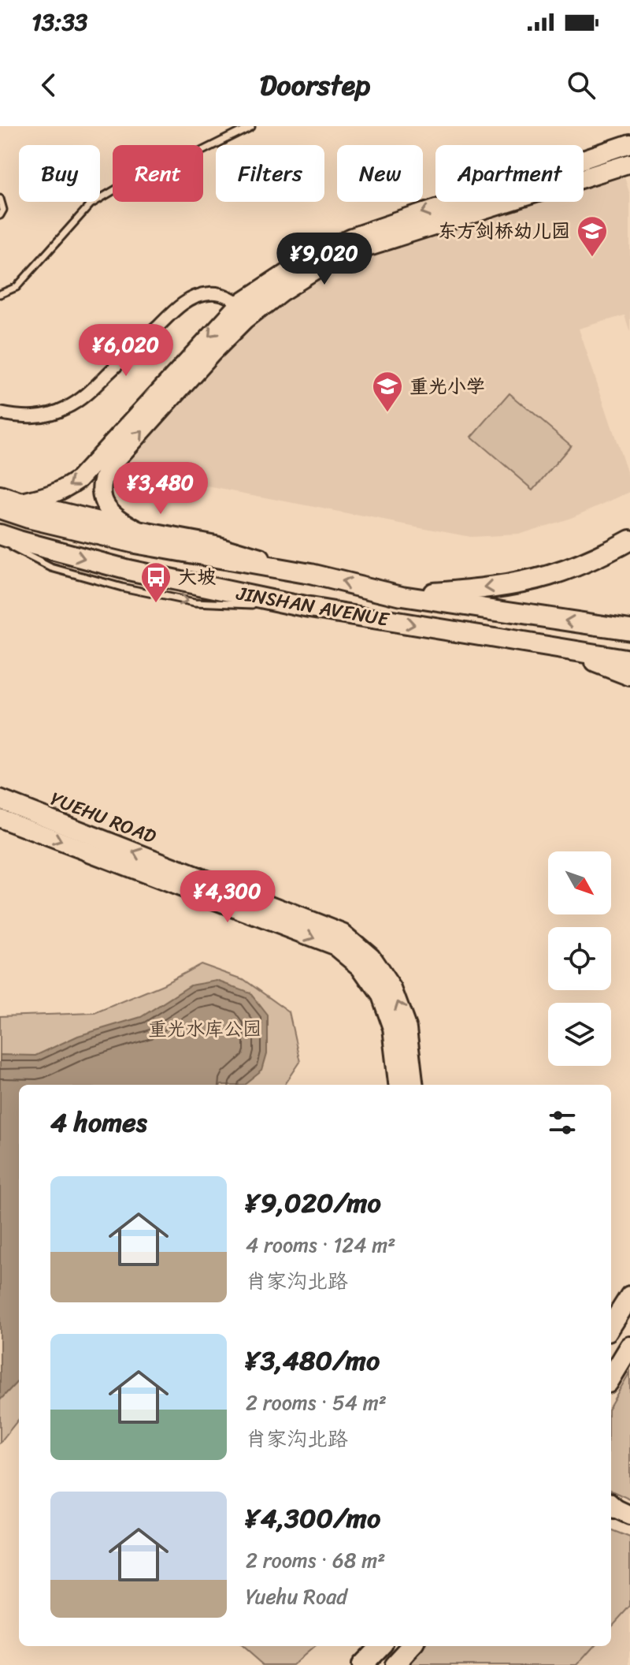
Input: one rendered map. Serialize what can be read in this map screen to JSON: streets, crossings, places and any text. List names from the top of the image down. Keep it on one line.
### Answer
{"streets":{"main road":["JINSHAN AVENUE","YUEHU ROAD"]},"parks":["重光水库公园"],"places":{"school or university":["东方剑桥幼儿园","重光小学"],"bus stop":["大坡"]},"north":"bottom right","page":{"status":"13:33","header":"Doorstep","chip":["Buy","Rent","Filters","New","Apartment"],"price":["¥9,020","¥6,020","¥3,480","¥4,300"],"heading":"4 homes","list":[{"name":"¥9,020/mo","note":"4 rooms · 124 m² · 肖家沟北路"},{"name":"¥3,480/mo","note":"2 rooms · 54 m² · 肖家沟北路"},{"name":"¥4,300/mo","note":"2 rooms · 68 m² · Yuehu Road"}]}}
